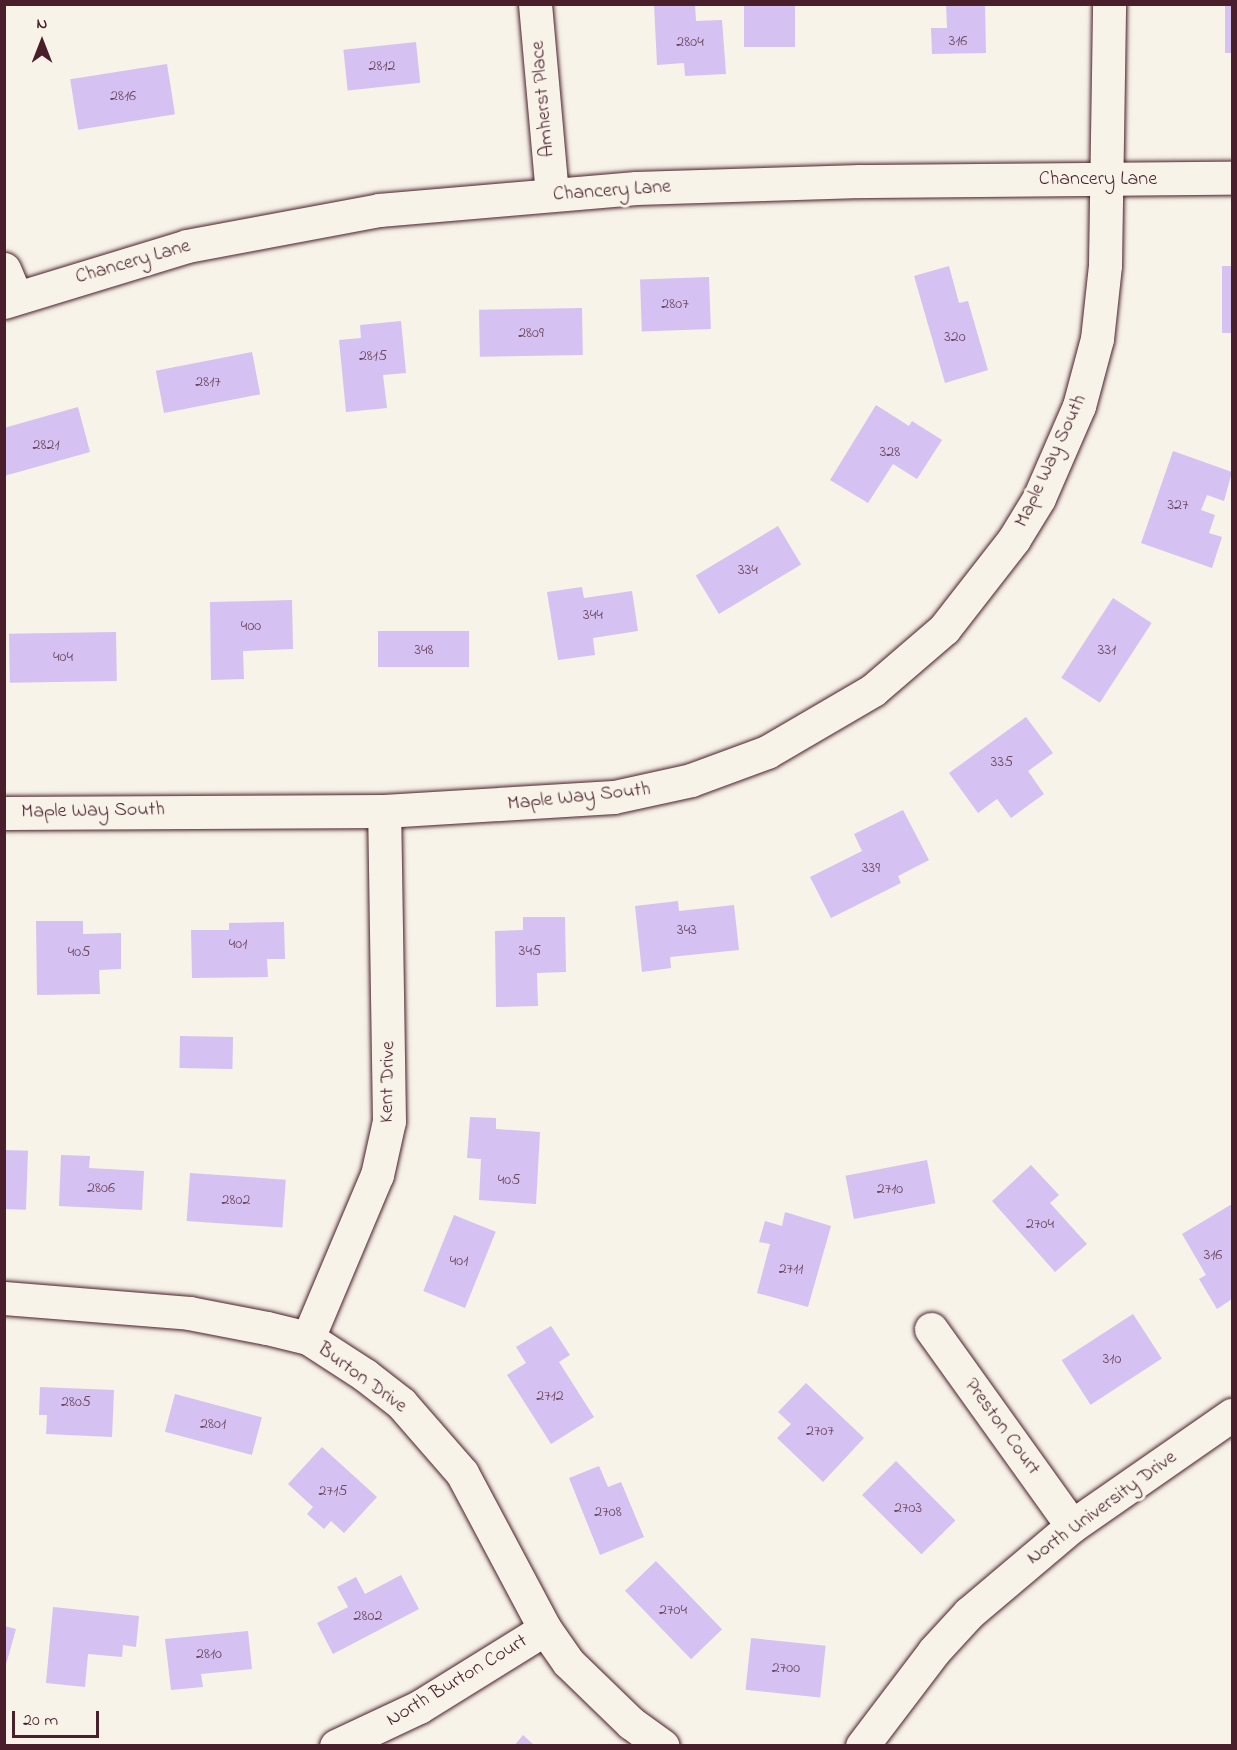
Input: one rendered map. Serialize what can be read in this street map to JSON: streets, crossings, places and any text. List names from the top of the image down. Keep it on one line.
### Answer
{"streets":{"street":["Amherst Place","Chancery Lane","Maple Way South","Kent Drive","Burton Drive","Preston Court","North University Drive","North Burton Court"]},"crossings":[["Amherst Place","Chancery Lane"],["Chancery Lane","Maple Way South"],["Maple Way South","Kent Drive"],["Kent Drive","Burton Drive"],["Burton Drive","North Burton Court"],["Preston Court","North University Drive"]],"house_numbers":["316","2804","2812","2816","2807","2809","320","2815","2817","2821","328","327","334","344","400","348","331","404","335","339","343","401","345","405","405","2806","2710","2802","2704","316","401","2711","310","2712","2805","2801","2707","2715","2703","2708","2704","2802","2810","2700"],"scale_bar":"20 m","north":"top"}
